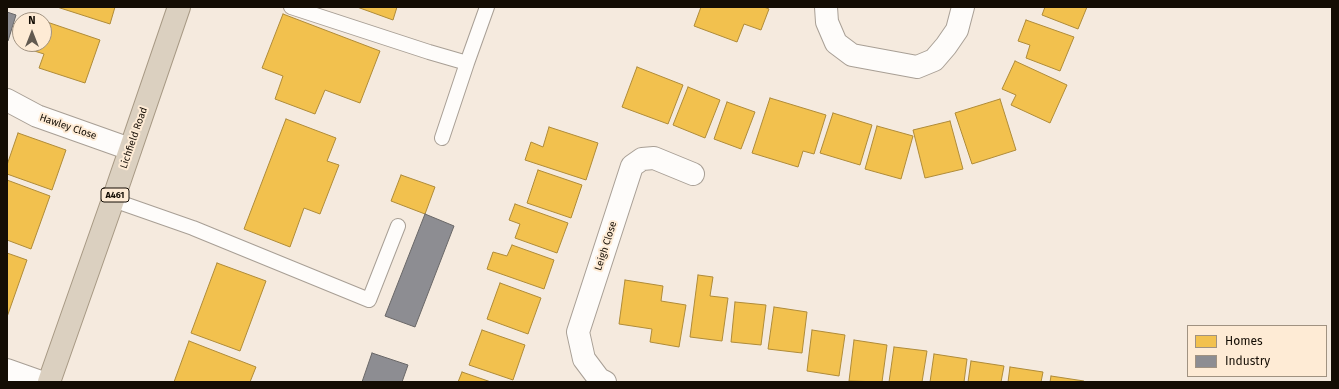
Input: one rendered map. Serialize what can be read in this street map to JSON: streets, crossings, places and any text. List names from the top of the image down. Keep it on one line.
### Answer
{"streets":{"highway":["Lichfield Road","A461"],"street":["Hawley Close","Leigh Close"]},"crossings":[["Hawley Close","Lichfield Road"]],"legend":["Homes","Industry"],"north":"top"}
